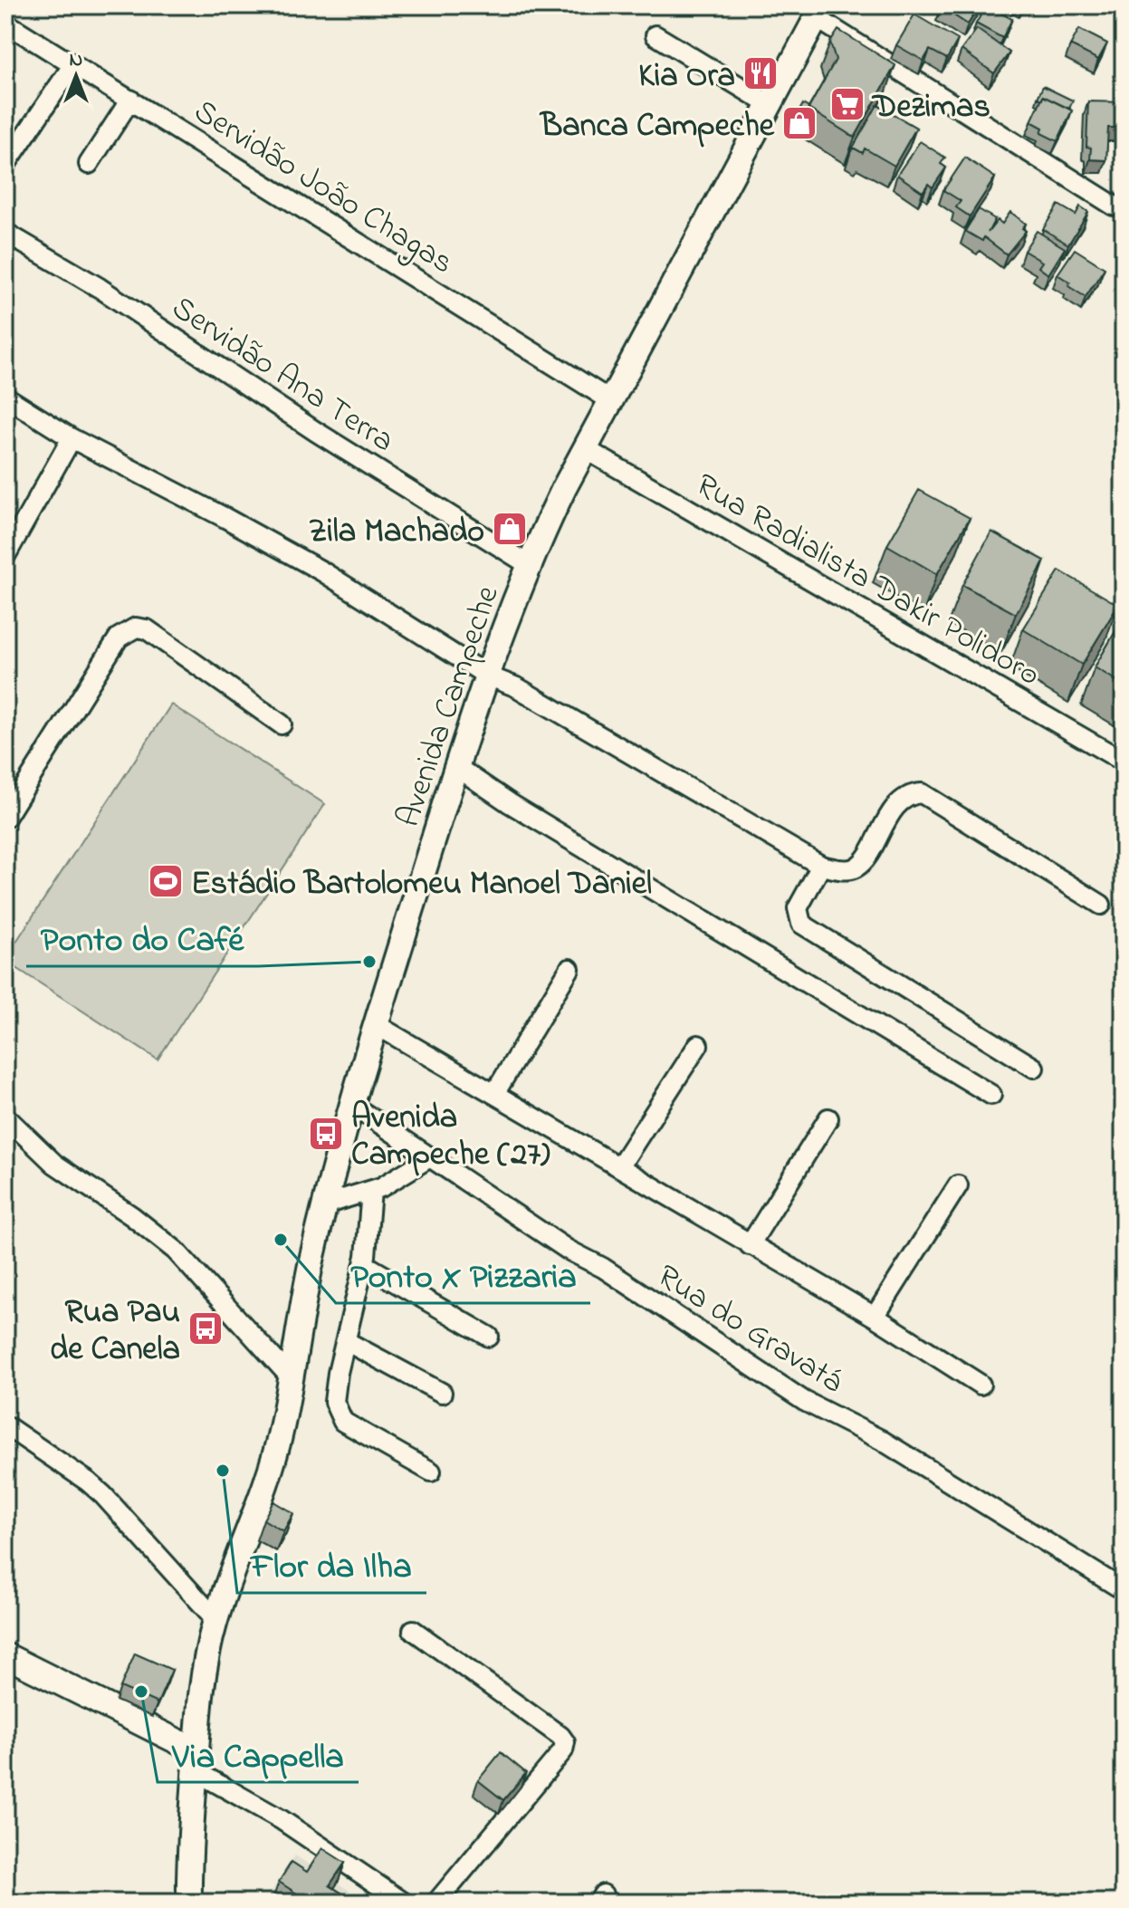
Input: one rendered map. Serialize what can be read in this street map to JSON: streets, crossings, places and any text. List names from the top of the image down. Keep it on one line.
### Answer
{"streets":{"main road":["Avenida Campeche"],"street":["Servidão João Chagas","Servidão Ana Terra","Rua Radialista Dakir Polidoro","Rua do Gravatá"]},"crossings":[["Servidão João Chagas","Avenida Campeche"],["Servidão Ana Terra","Avenida Campeche"],["Rua Radialista Dakir Polidoro","Avenida Campeche"],["Avenida Campeche","Rua do Gravatá"]],"places":{"restaurant":["Kia Ora"],"supermarket":["Dezimas"],"shop":["Banca Campeche","Zila Machado"],"sports":["Estádio Bartolomeu Manoel Daniel"],"other":["Ponto do Café","Ponto X Pizzaria","Flor da Ilha","Via Cappella"],"bus stop":["Avenida Campeche (27)","Rua Pau de Canela"]},"north":"top"}
